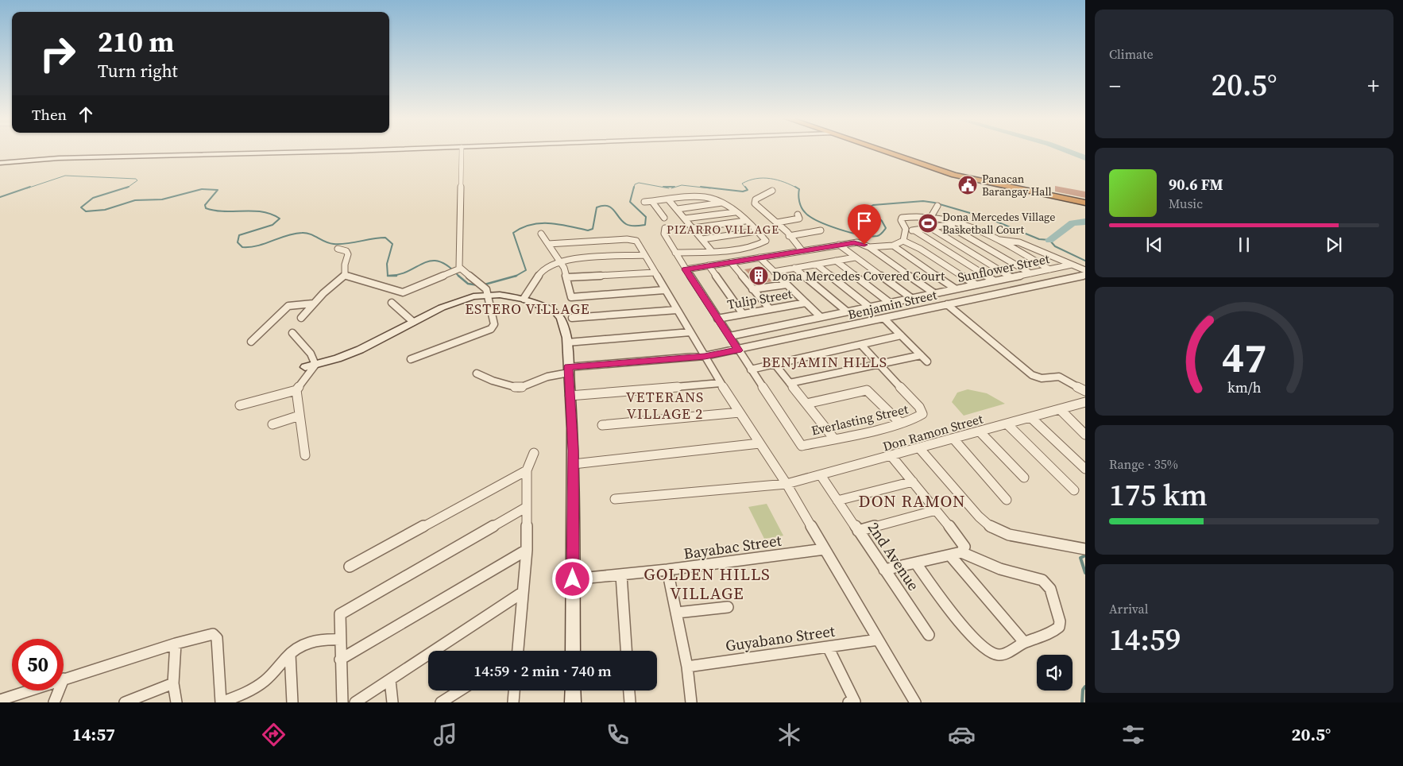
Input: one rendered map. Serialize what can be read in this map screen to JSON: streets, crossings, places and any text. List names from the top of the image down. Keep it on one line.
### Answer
{"streets":{"street":["Sunflower Street","Tulip Street","Benjamin Street","Everlasting Street","Don Ramon Street","Bayabac Street","2nd Avenue","Guyabano Street"]},"crossings":[["Don Ramon Street","2nd Avenue"]],"districts":["PIZARRO VILLAGE","ESTERO VILLAGE","BENJAMIN HILLS","VETERANS VILLAGE 2","DON RAMON","GOLDEN HILLS VILLAGE"],"places":{"public building":["Panacan Barangay Hall"],"sports":["Dona Mercedes Village Basketball Court"],"building":["Dona Mercedes Covered Court"]},"page":{"tile":["Climate",["Range · 35%","175 km"],["Arrival","14:59"]],"turn":["210 m","Turn right"],"heat":["−","20.5°","+"],"then":"Then","song":["90.6 FM","Music"],"limit":"50","trip":"14:59 · 2 min · 740 m","tabs":["14:57","20.5°"],"gauge":["47","km/h"]}}
